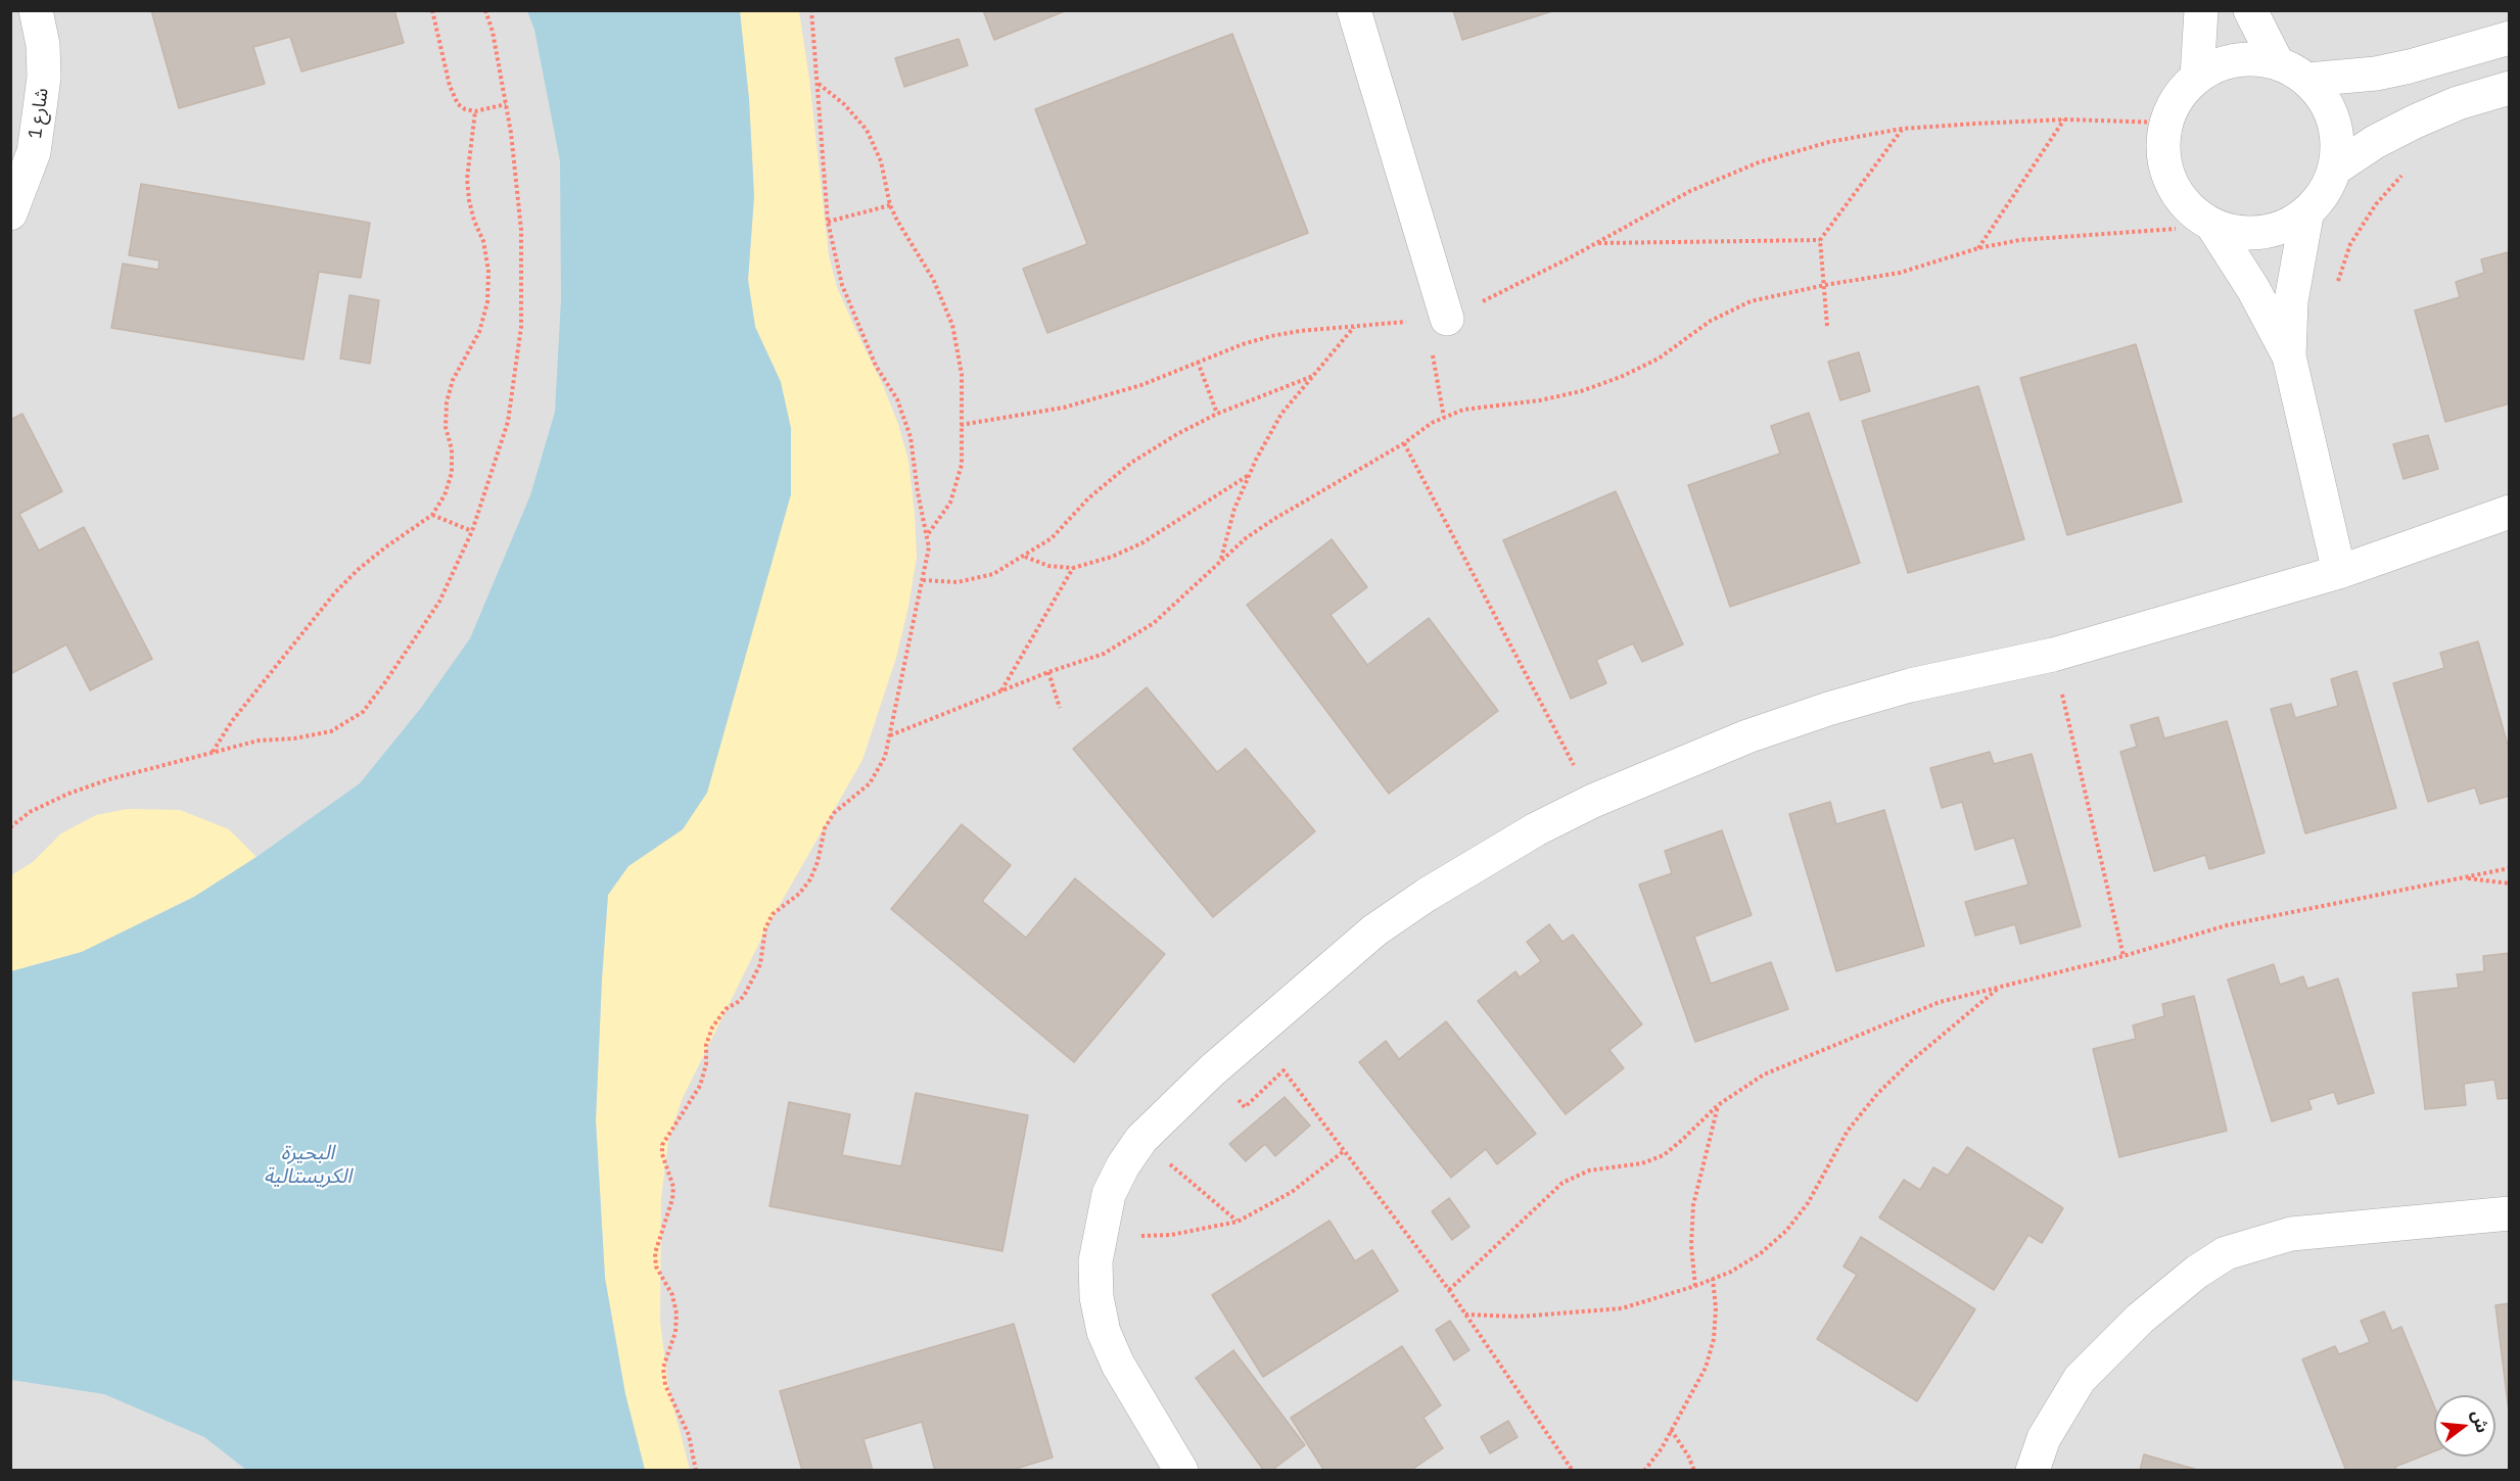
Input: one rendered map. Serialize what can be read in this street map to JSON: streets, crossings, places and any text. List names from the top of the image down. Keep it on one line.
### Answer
{"streets":{"street":["شارع 1"]},"water":["البحيرة الكريستالية"],"north":"right"}
